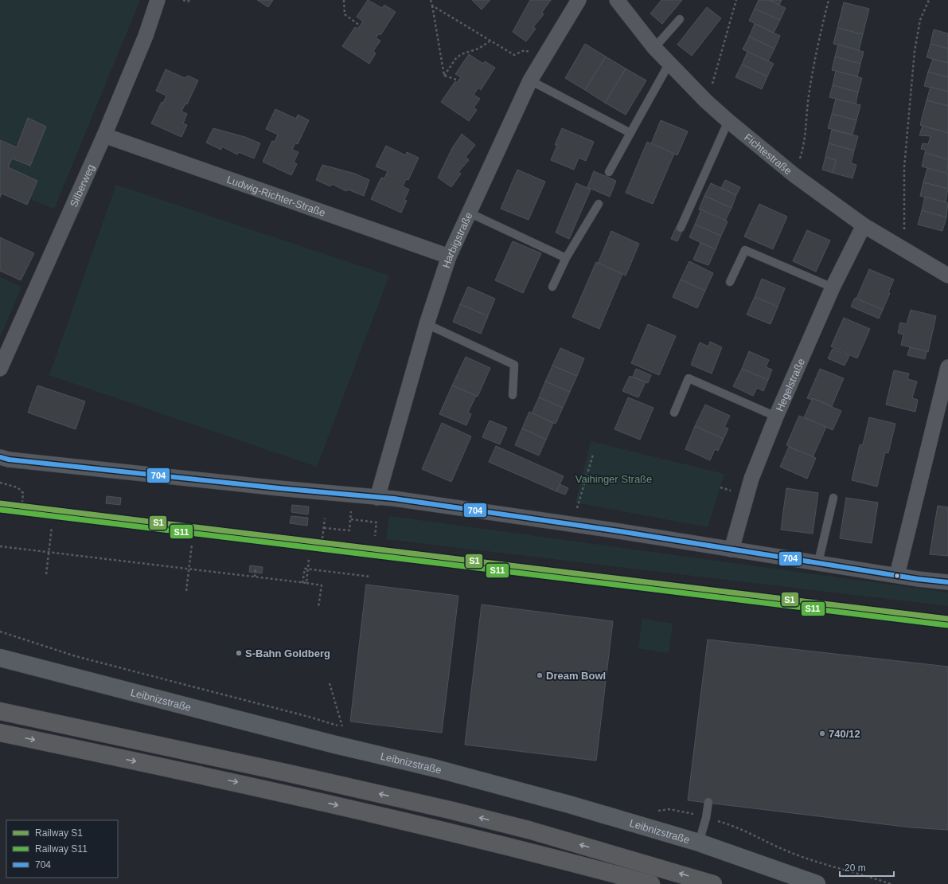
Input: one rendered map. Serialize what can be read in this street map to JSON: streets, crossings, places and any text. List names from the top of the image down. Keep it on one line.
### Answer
{"streets":{"street":["Fichtestraße","Silberweg","Ludwig-Richter-Straße","Harbigstraße","Hegelstraße","Leibnizstraße"]},"crossings":[["Fichtestraße","Hegelstraße"],["Silberweg","Ludwig-Richter-Straße"],["Ludwig-Richter-Straße","Harbigstraße"]],"parks":["Vaihinger Straße"],"places":["S-Bahn Goldberg","Dream Bowl","740/12"],"lines":["transit line 704","rail line S1","rail line S11"],"legend":["Railway S1","Railway S11","704"],"scale_bar":"20 m"}
